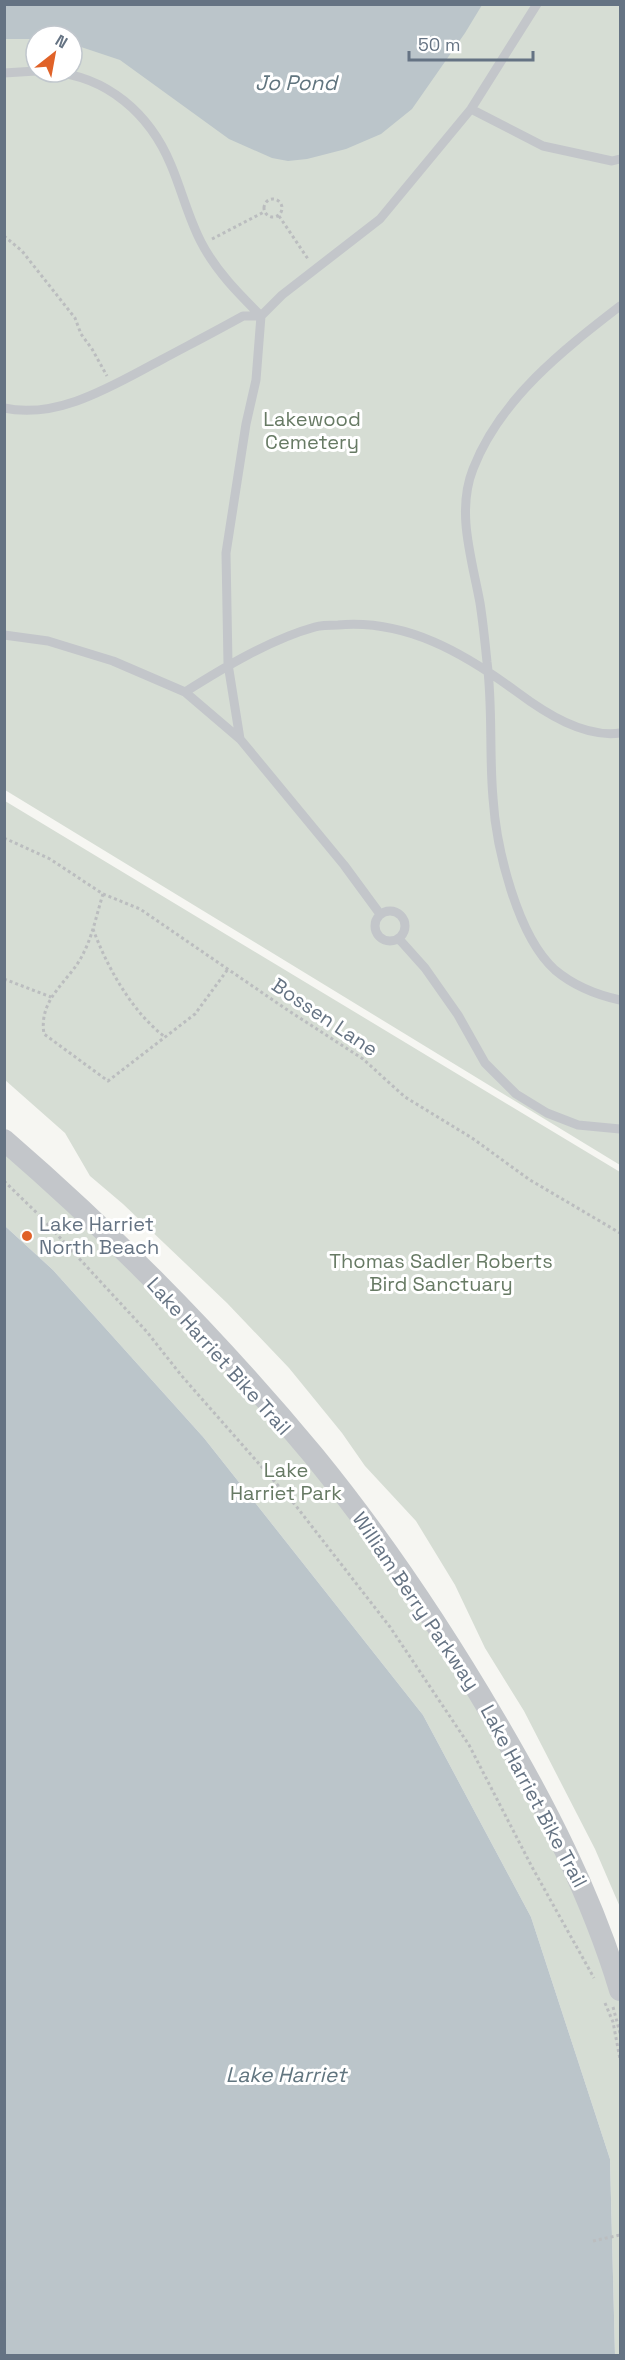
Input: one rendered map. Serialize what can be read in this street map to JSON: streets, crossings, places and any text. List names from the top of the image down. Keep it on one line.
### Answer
{"streets":{"street":["William Berry Parkway"],"path":["Bossen Lane"]},"water":["Jo Pond","Lake Harriet"],"parks":["Lakewood Cemetery","Thomas Sadler Roberts Bird Sanctuary","Lake Harriet Park"],"places":["Lake Harriet North Beach"],"scale_bar":"50 m","north":"top right"}
